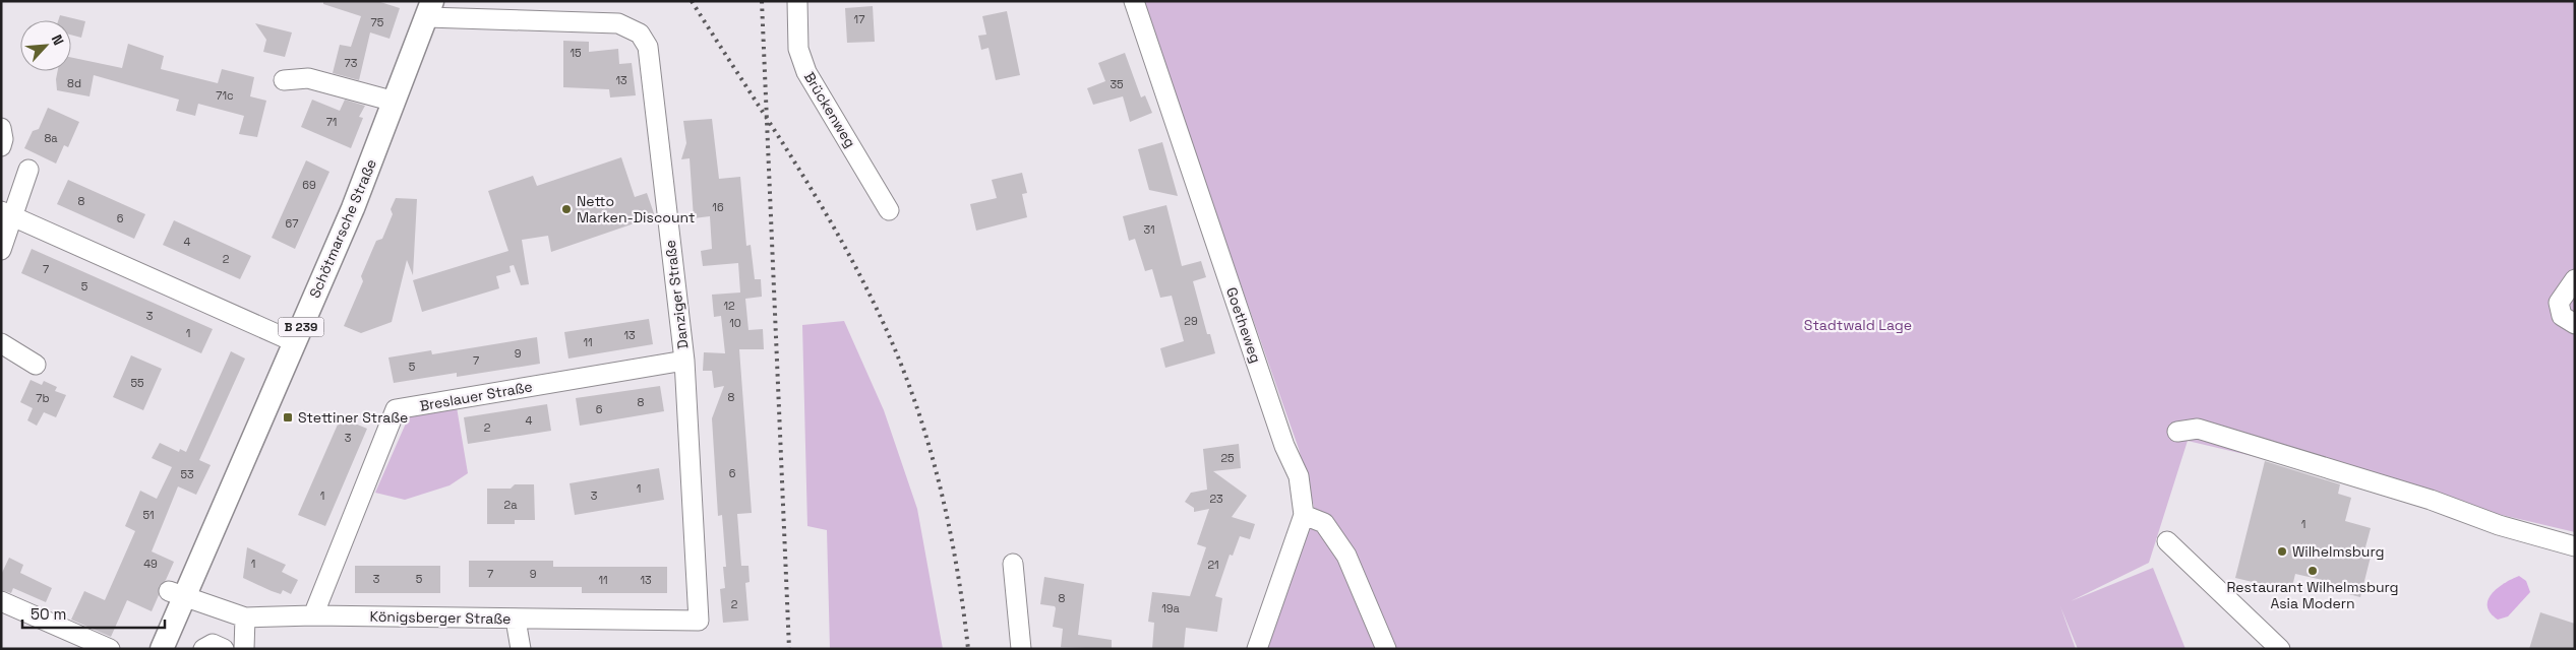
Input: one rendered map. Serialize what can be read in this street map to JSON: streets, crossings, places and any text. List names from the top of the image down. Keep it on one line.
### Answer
{"streets":{"main road":["Schötmarsche Straße","B 239"],"street":["Brückenweg","Danziger Straße","Goetheweg","Breslauer Straße","Königsberger Straße"]},"crossings":[["Schötmarsche Straße","Danziger Straße"],["Schötmarsche Straße","Königsberger Straße"],["Danziger Straße","Breslauer Straße"],["Danziger Straße","Königsberger Straße"],["Breslauer Straße","Königsberger Straße"]],"parks":["Stadtwald Lage"],"places":{"other":["Netto Marken-Discount","Wilhelmsburg","Restaurant Wilhelmsburg Asia Modern"],"transit":["Stettiner Straße"]},"house_numbers":["17","75","15","73","13","8d","35","71c","71","8a","69","8","16","6","67","31","4","2","7","5","12","3","29","10","1","13","11","9","7","5","55","8","7b","8","6","4","2","3","25","6","53","1","1","3","23","2a","51","1","49","1","21","7","9","3","5","11","13","8","2","19a"],"scale_bar":"50 m","north":"top right"}
